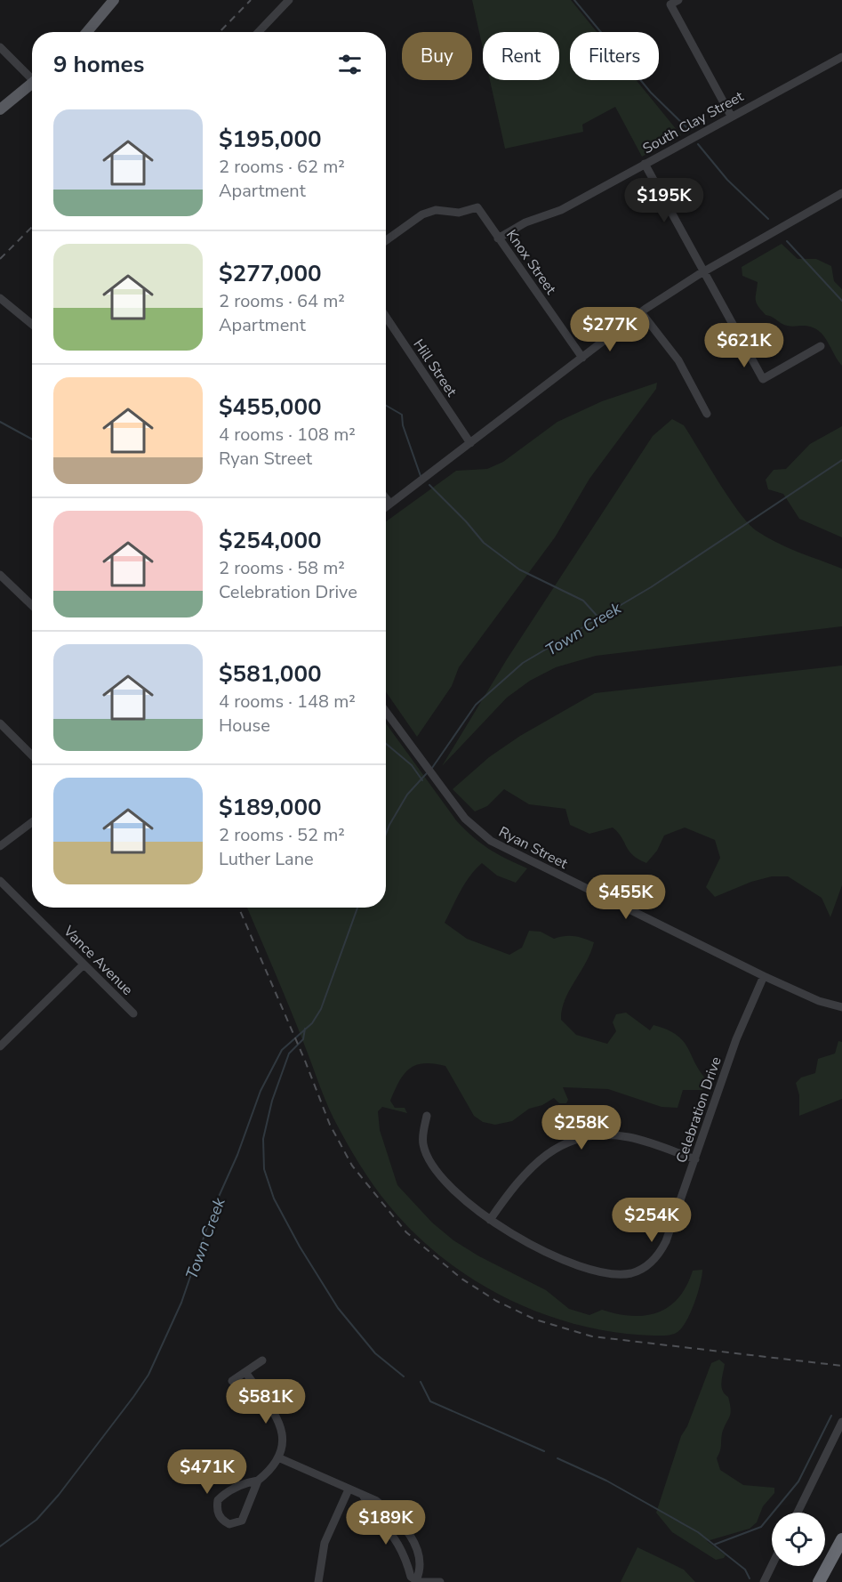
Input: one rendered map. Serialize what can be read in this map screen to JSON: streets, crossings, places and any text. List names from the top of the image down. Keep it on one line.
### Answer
{"streets":{"street":["South Clay Street","Knox Street","Hill Street","Ryan Street","Vance Avenue","Celebration Drive"]},"crossings":[["South Clay Street","Knox Street"],["Ryan Street","Celebration Drive"]],"water":["Town Creek"],"page":{"chip":["Buy","Rent","Filters"],"heading":"9 homes","list":[{"name":"$195,000","note":"2 rooms · 62 m² · Apartment"},{"name":"$277,000","note":"2 rooms · 64 m² · Apartment"},{"name":"$455,000","note":"4 rooms · 108 m² · Ryan Street"},{"name":"$254,000","note":"2 rooms · 58 m² · Celebration Drive"},{"name":"$581,000","note":"4 rooms · 148 m² · House"},{"name":"$189,000","note":"2 rooms · 52 m² · Luther Lane"}],"price":["$195K","$277K","$621K","$455K","$258K","$254K","$581K","$471K","$189K"]}}
